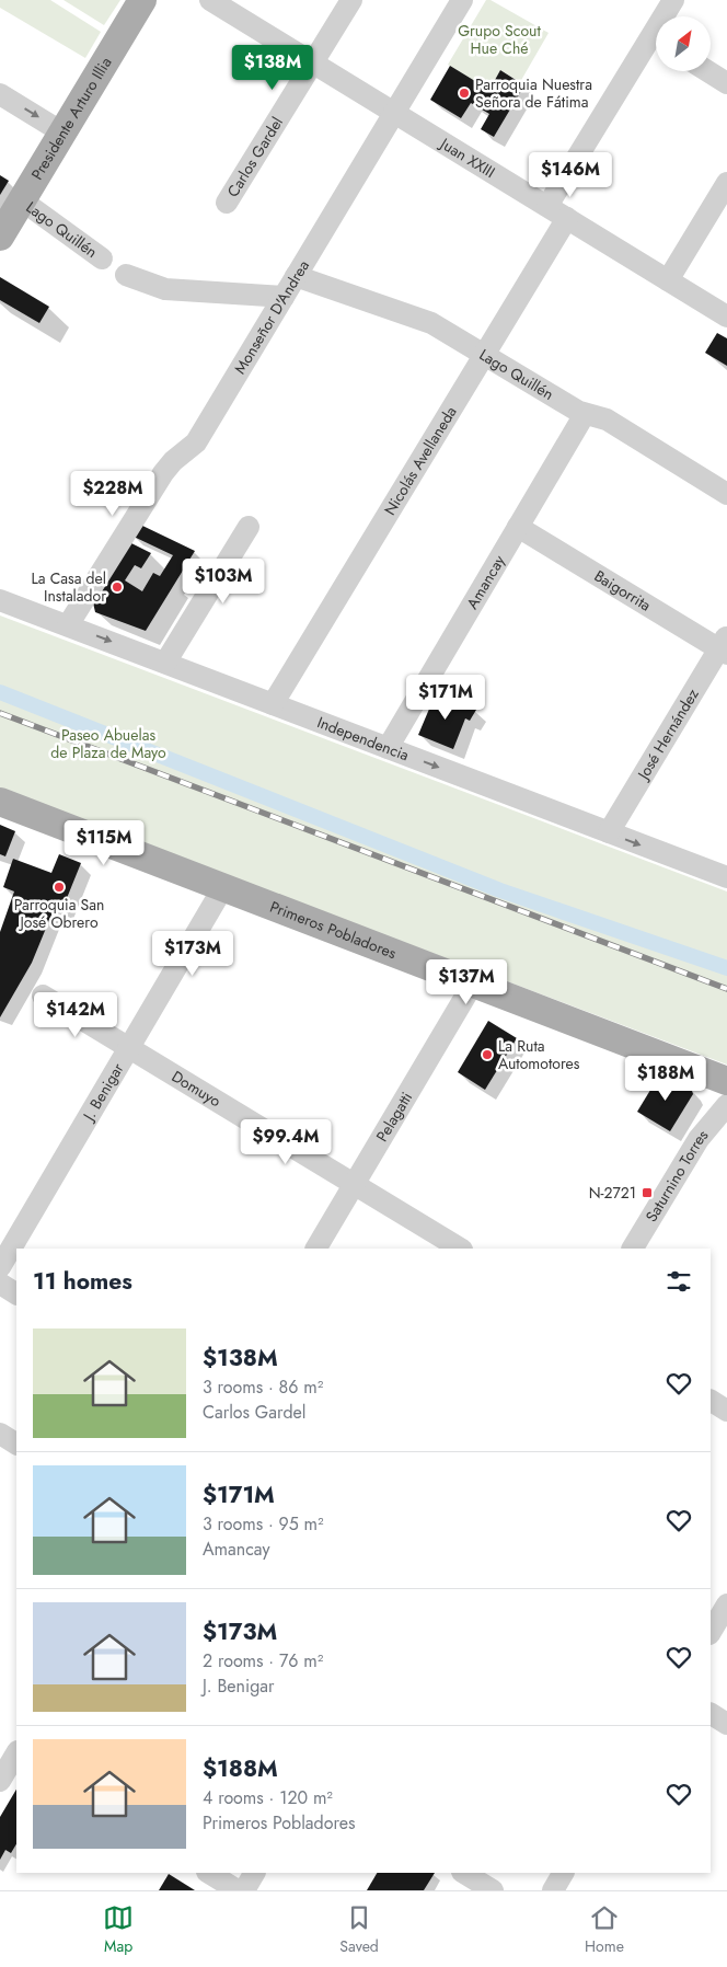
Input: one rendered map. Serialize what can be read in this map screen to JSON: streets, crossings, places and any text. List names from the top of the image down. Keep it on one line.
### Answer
{"streets":{"main road":["Presidente Arturo Illia","Primeros Pobladores"],"street":["Carlos Gardel","Juan XXIII","Lago Quillén","Monseñor D'Andrea","Nicolás Avellaneda","Amancay","Baigorrita","José Hernández","Independencia","Domuyo","J. Benigar","Pelagatti","Saturnino Torres"]},"crossings":[["Presidente Arturo Illia","Lago Quillén"],["Carlos Gardel","Juan XXIII"],["Juan XXIII","Monseñor D'Andrea"],["Juan XXIII","Nicolás Avellaneda"],["Lago Quillén","Monseñor D'Andrea"],["Lago Quillén","Nicolás Avellaneda"],["Lago Quillén","Amancay"],["Monseñor D'Andrea","Independencia"],["Nicolás Avellaneda","Independencia"],["Amancay","Baigorrita"],["Amancay","Independencia"],["Baigorrita","José Hernández"],["José Hernández","Independencia"],["Primeros Pobladores","J. Benigar"],["Primeros Pobladores","Pelagatti"],["Domuyo","J. Benigar"],["Domuyo","Pelagatti"]],"one_way":["Independencia"],"parks":["Grupo Scout Hue Ché","Paseo Abuelas de Plaza de Mayo"],"places":{"other":["Parroquia Nuestra Señora de Fátima","La Casa del Instalador","Parroquia San José Obrero","La Ruta Automotores"],"transit":["N-2721"]},"north":"top right","page":{"price":["$138M","$146M","$228M","$103M","$171M","$115M","$173M","$137M","$142M","$188M","$99.4M"],"heading":"11 homes","list":[{"name":"$138M","note":"3 rooms · 86 m² · Carlos Gardel"},{"name":"$171M","note":"3 rooms · 95 m² · Amancay"},{"name":"$173M","note":"2 rooms · 76 m² · J. Benigar"},{"name":"$188M","note":"4 rooms · 120 m² · Primeros Pobladores"}],"tabs":["Map","Saved","Home"]}}
